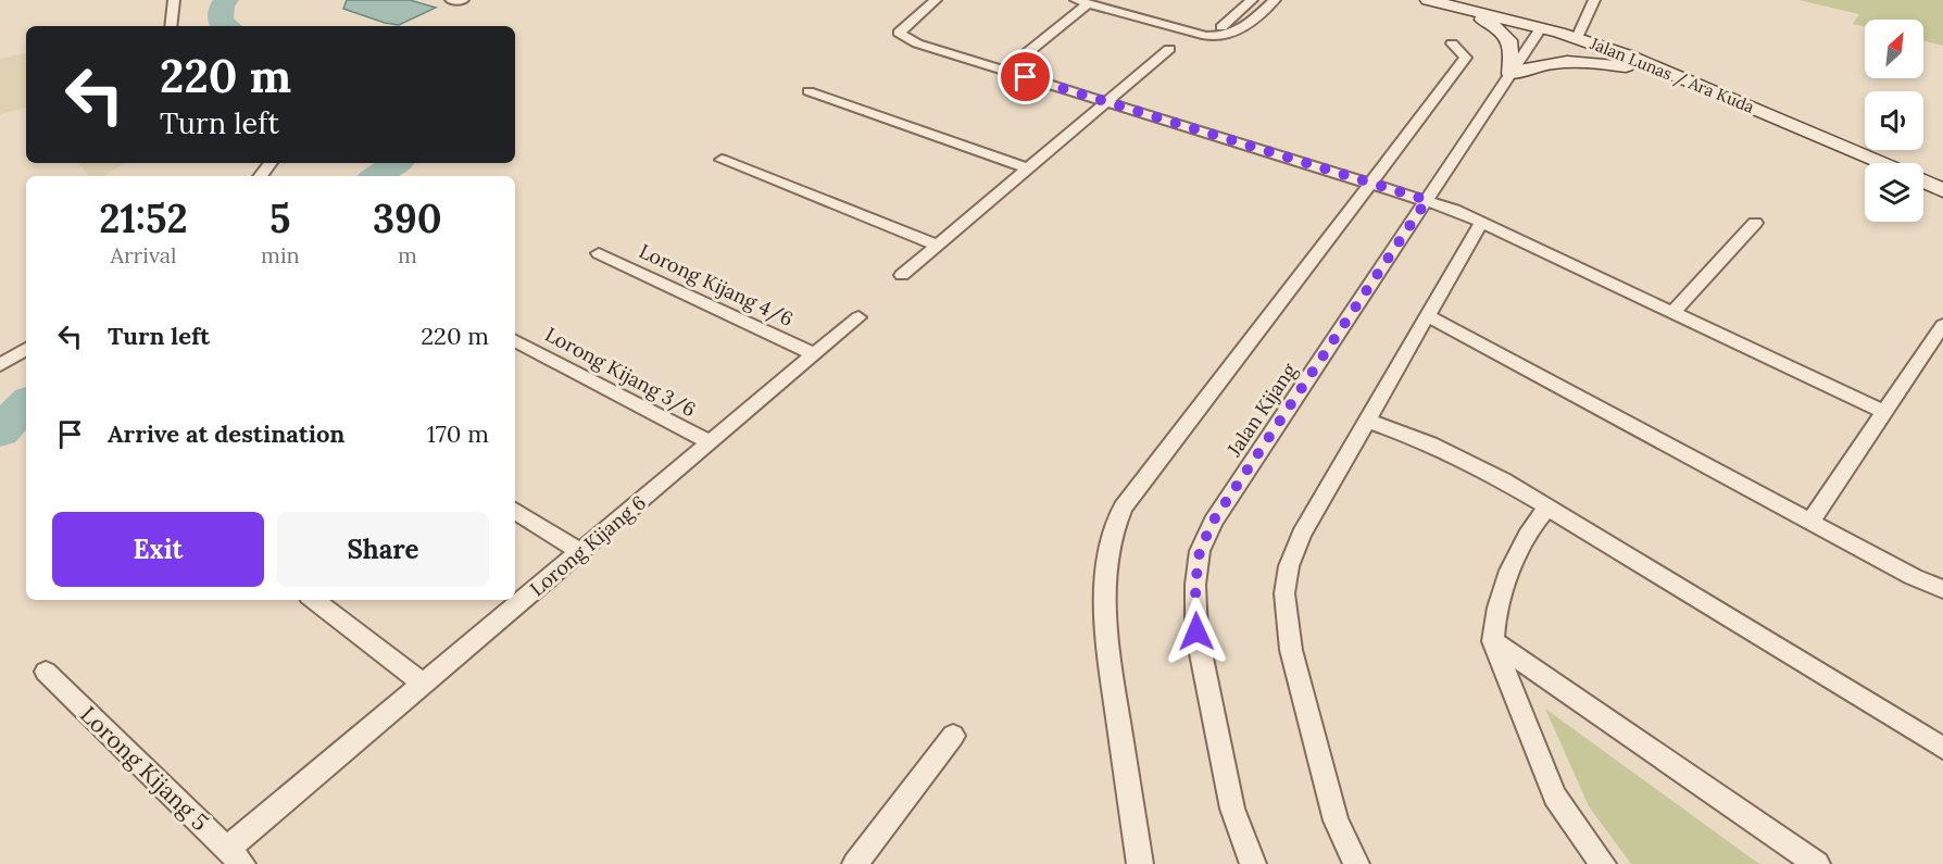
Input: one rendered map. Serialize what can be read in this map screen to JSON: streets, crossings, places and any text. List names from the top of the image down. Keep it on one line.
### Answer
{"streets":{"main road":["Jalan Lunas / Ara Kuda"],"street":["Lorong Kijang 4/6","Lorong Kijang 3/6","Jalan Kijang","Lorong Kijang 6","Lorong Kijang 5"]},"crossings":[["Jalan Lunas / Ara Kuda","Jalan Kijang"],["Lorong Kijang 4/6","Lorong Kijang 6"],["Lorong Kijang 3/6","Lorong Kijang 6"],["Lorong Kijang 6","Lorong Kijang 5"]],"north":"top right","page":{"turn":["220 m","Turn left"],"eta":["21:52","Arrival","5","min","390","m"],"list":[{"name":"Turn left","value":"220 m"},{"name":"Arrive at destination","value":"170 m"}],"buttons":["Exit","Share"]}}
